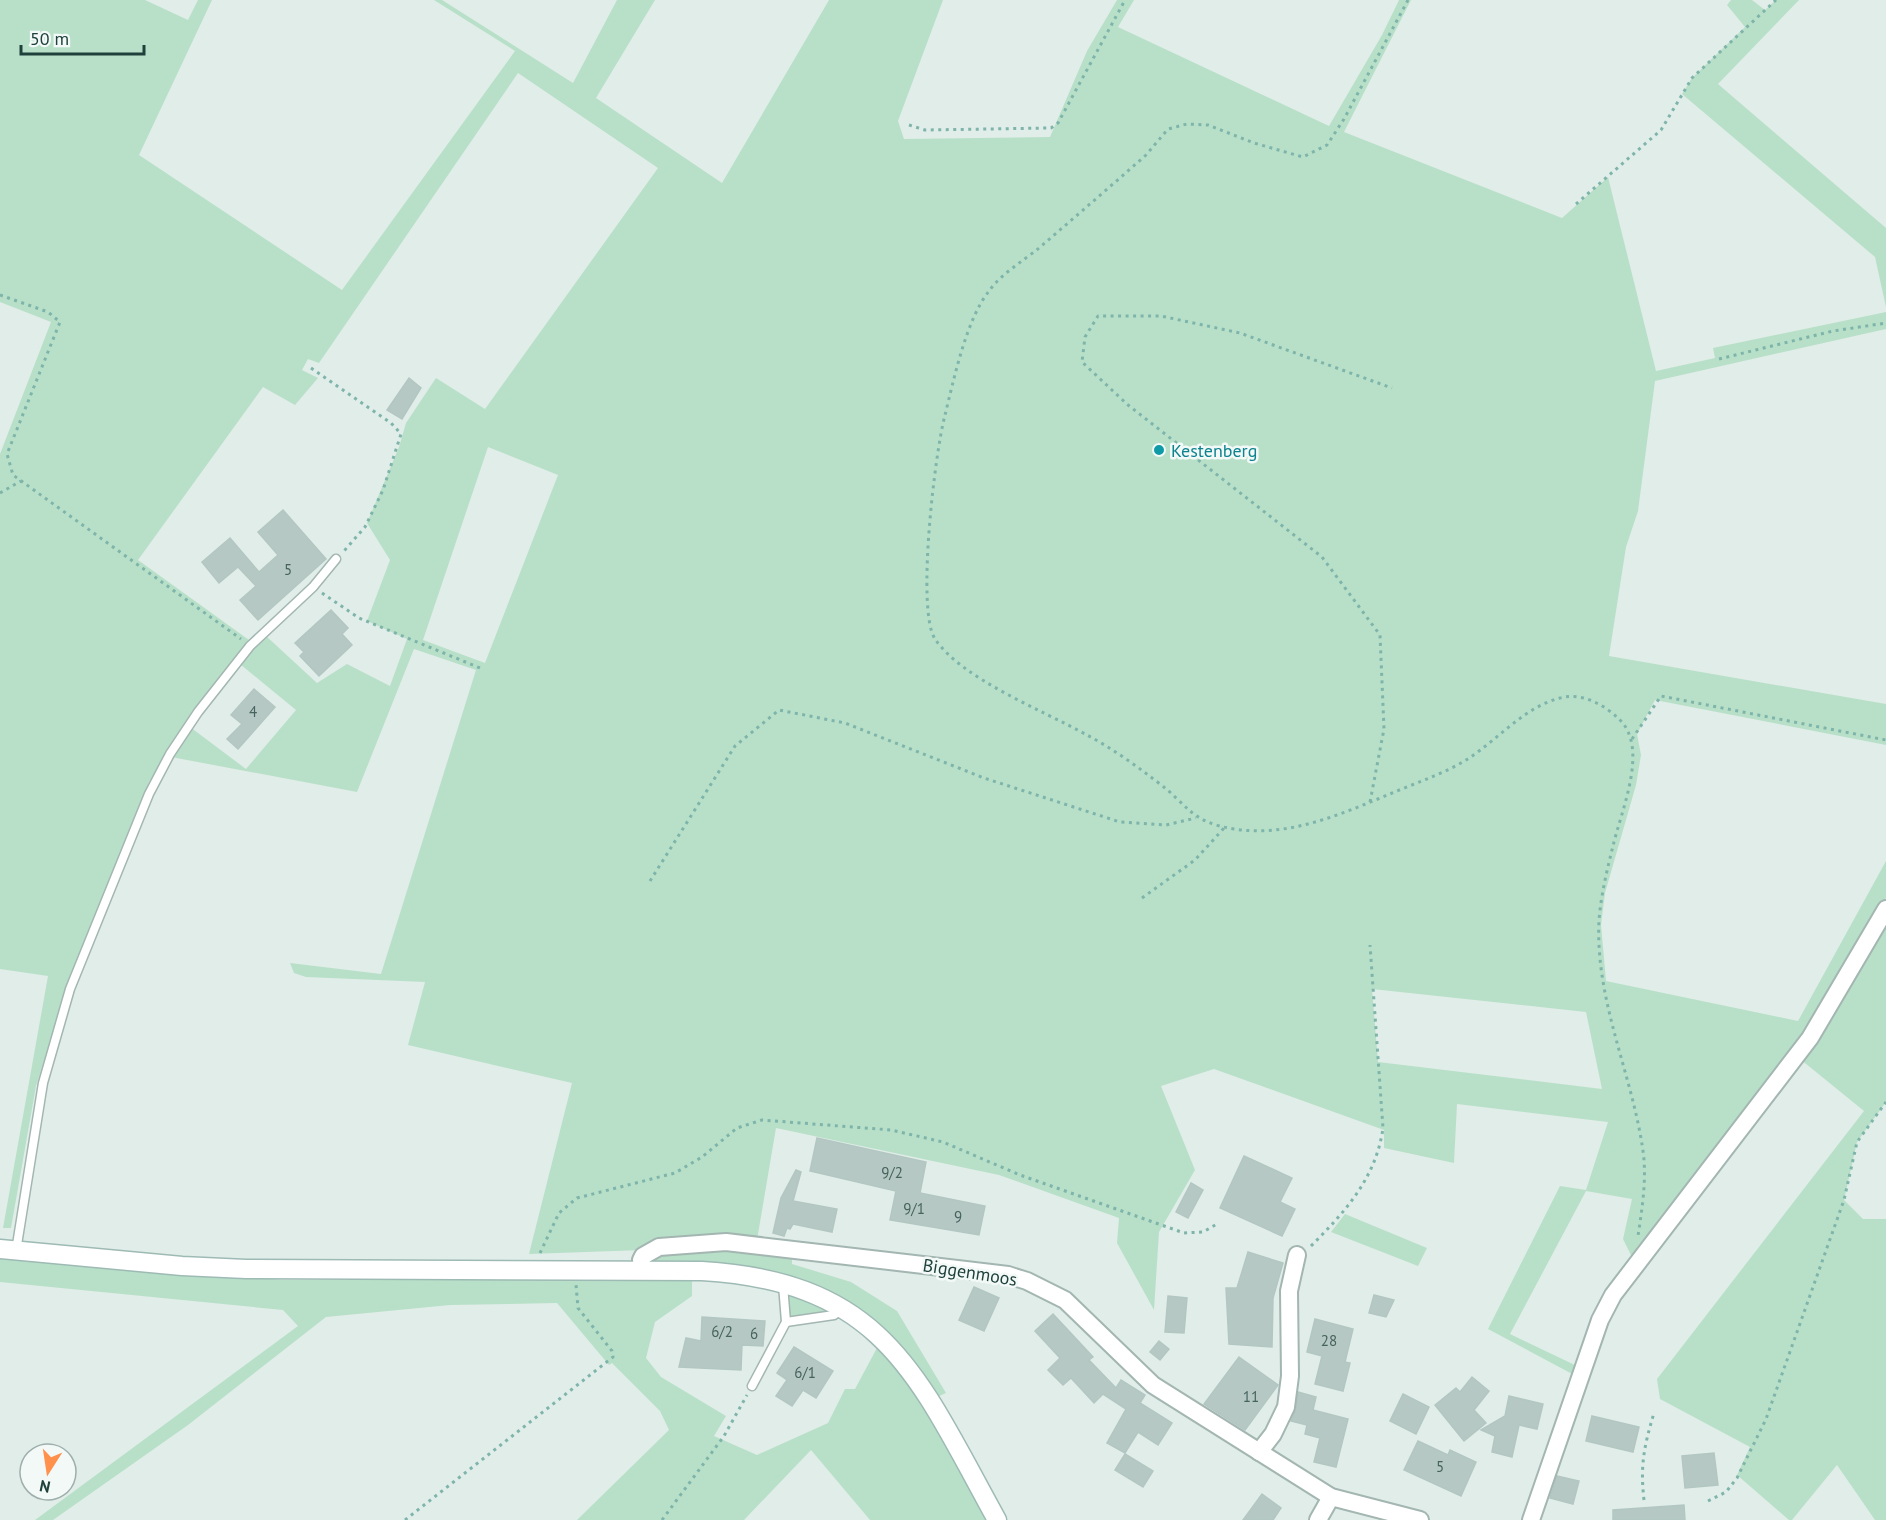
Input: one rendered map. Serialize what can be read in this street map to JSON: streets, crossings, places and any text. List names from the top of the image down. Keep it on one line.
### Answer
{"streets":{"street":["Biggenmoos"]},"places":["Kestenberg"],"house_numbers":["5","4","9/2","9/1","9","6/2","6","28","6/1","11","5"],"scale_bar":"50 m","north":"bottom"}
